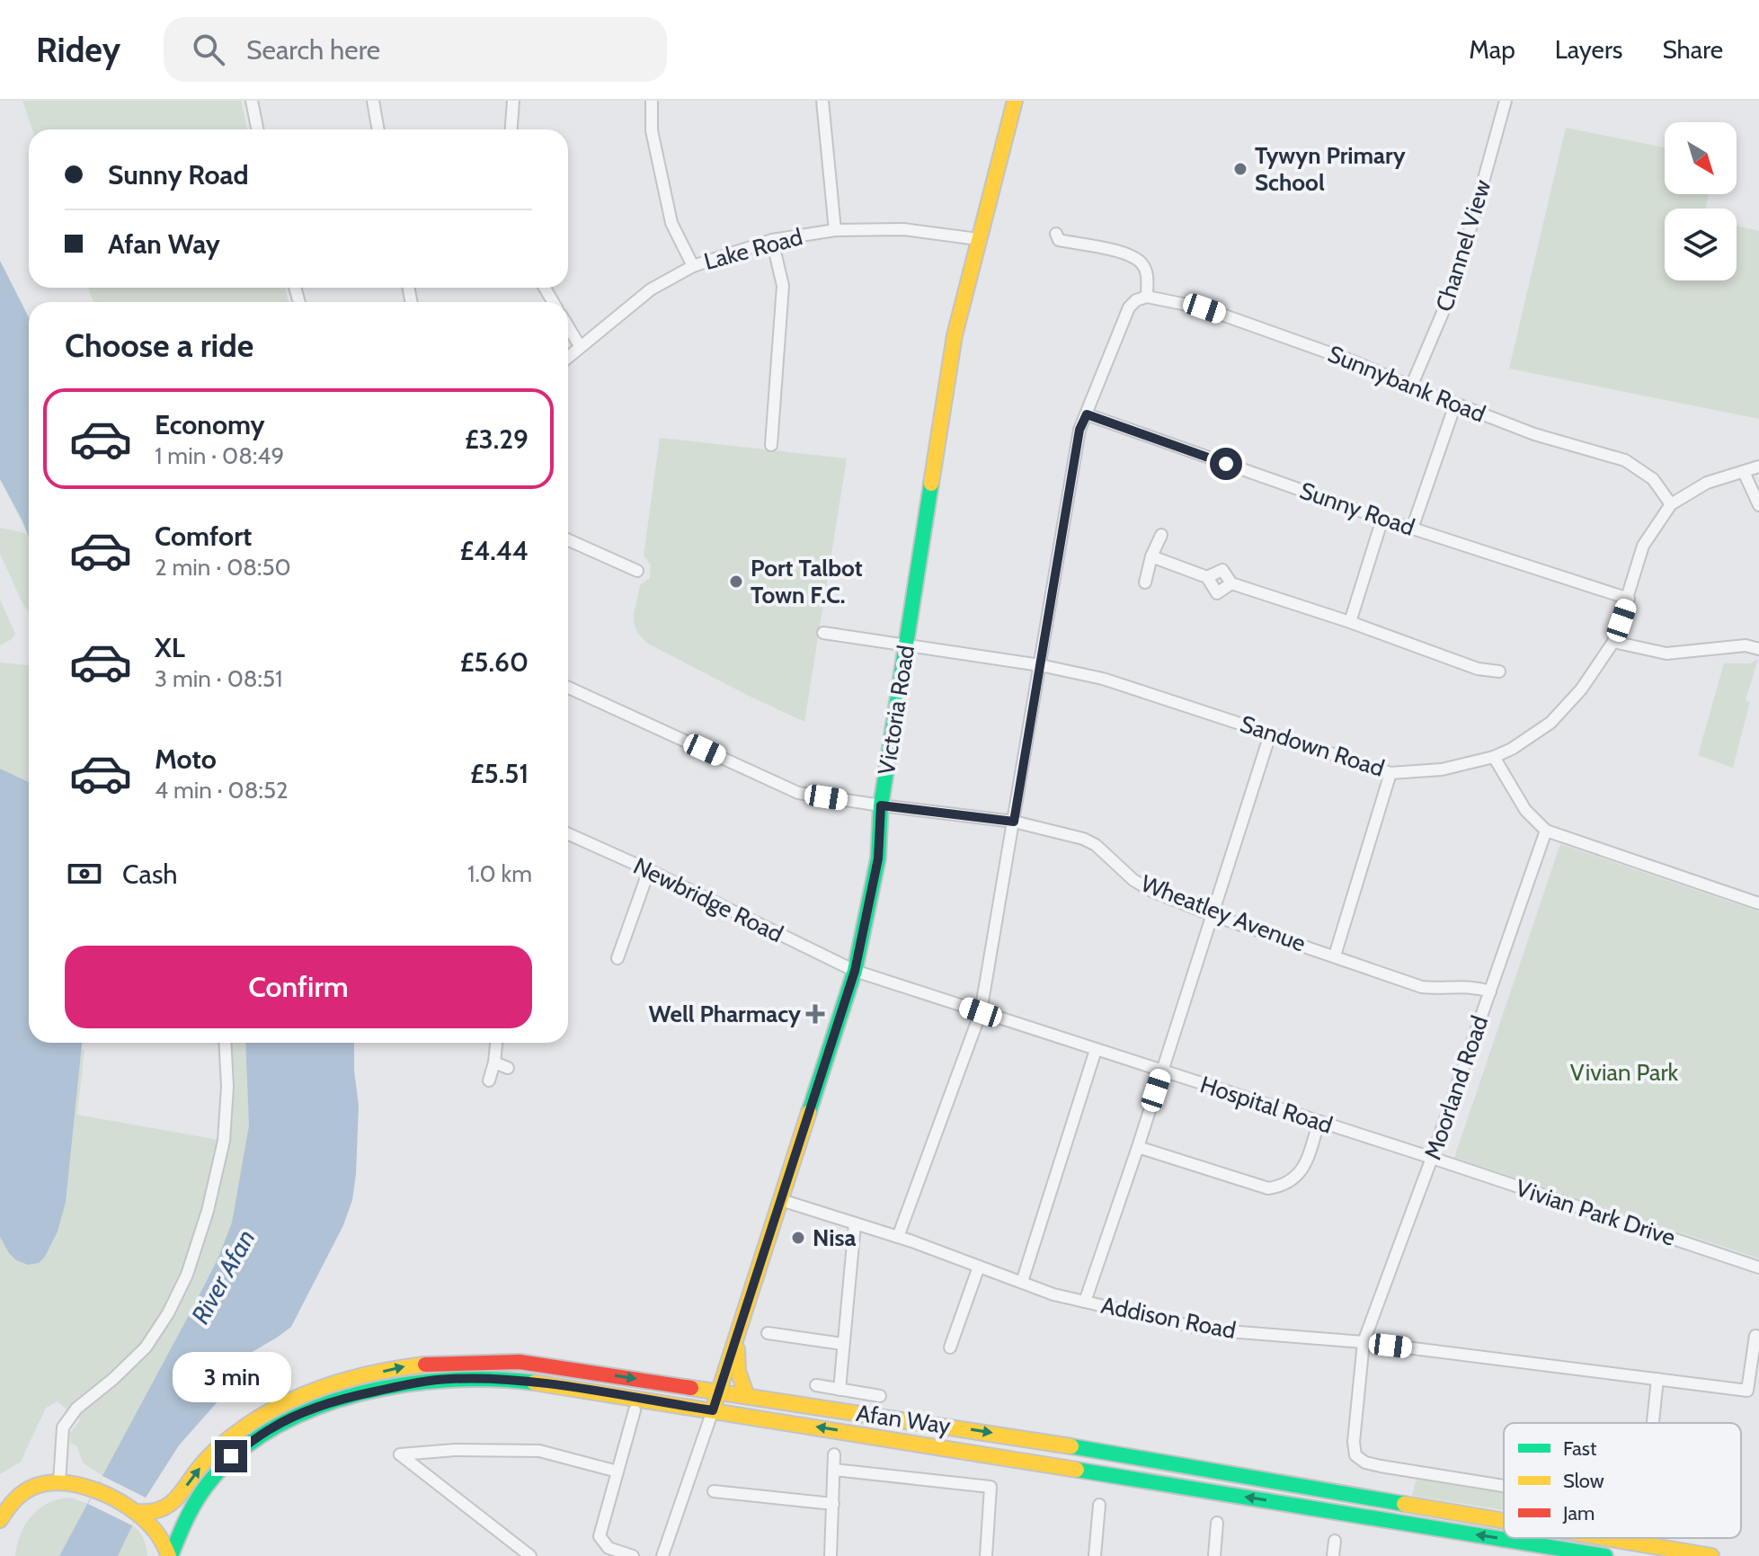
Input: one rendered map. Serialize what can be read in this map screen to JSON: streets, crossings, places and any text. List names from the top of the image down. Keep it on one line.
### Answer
{"streets":{"main road":["Victoria Road","Afan Way"],"street":["Channel View","Lake Road","Sunnybank Road","Sunny Road","Sandown Road","Newbridge Road","Wheatley Avenue","Moorland Road","Hospital Road","Vivian Park Drive","Addison Road"]},"crossings":[["Channel View","Sunnybank Road"],["Lake Road","Victoria Road"],["Victoria Road","Sandown Road"],["Victoria Road","Newbridge Road"],["Victoria Road","Wheatley Avenue"],["Victoria Road","Hospital Road"],["Victoria Road","Addison Road"],["Victoria Road","Afan Way"],["Newbridge Road","Hospital Road"],["Wheatley Avenue","Moorland Road"],["Moorland Road","Hospital Road"],["Moorland Road","Vivian Park Drive"],["Moorland Road","Addison Road"],["Hospital Road","Vivian Park Drive"]],"water":["River Afan"],"parks":["Vivian Park"],"places":{"other":["Tywyn Primary School","Port Talbot Town F.C.","Nisa"],"health":["Well Pharmacy"]},"legend":["Fast","Slow","Jam"],"north":"bottom right","page":{"header":"Ridey","search":"Search here","nav":["Map","Layers","Share"],"banner":["Sunny Road","Afan Way"],"heading":"Choose a ride","list":[{"name":"Economy","note":"1 min · 08:49","value":"£3.29"},{"name":"Comfort","note":"2 min · 08:50","value":"£4.44"},{"name":"XL","note":"3 min · 08:51","value":"£5.60"},{"name":"Moto","note":"4 min · 08:52","value":"£5.51"}],"pay":["Cash","1.0 km"],"buttons":"Confirm","bubble":"3 min"}}
